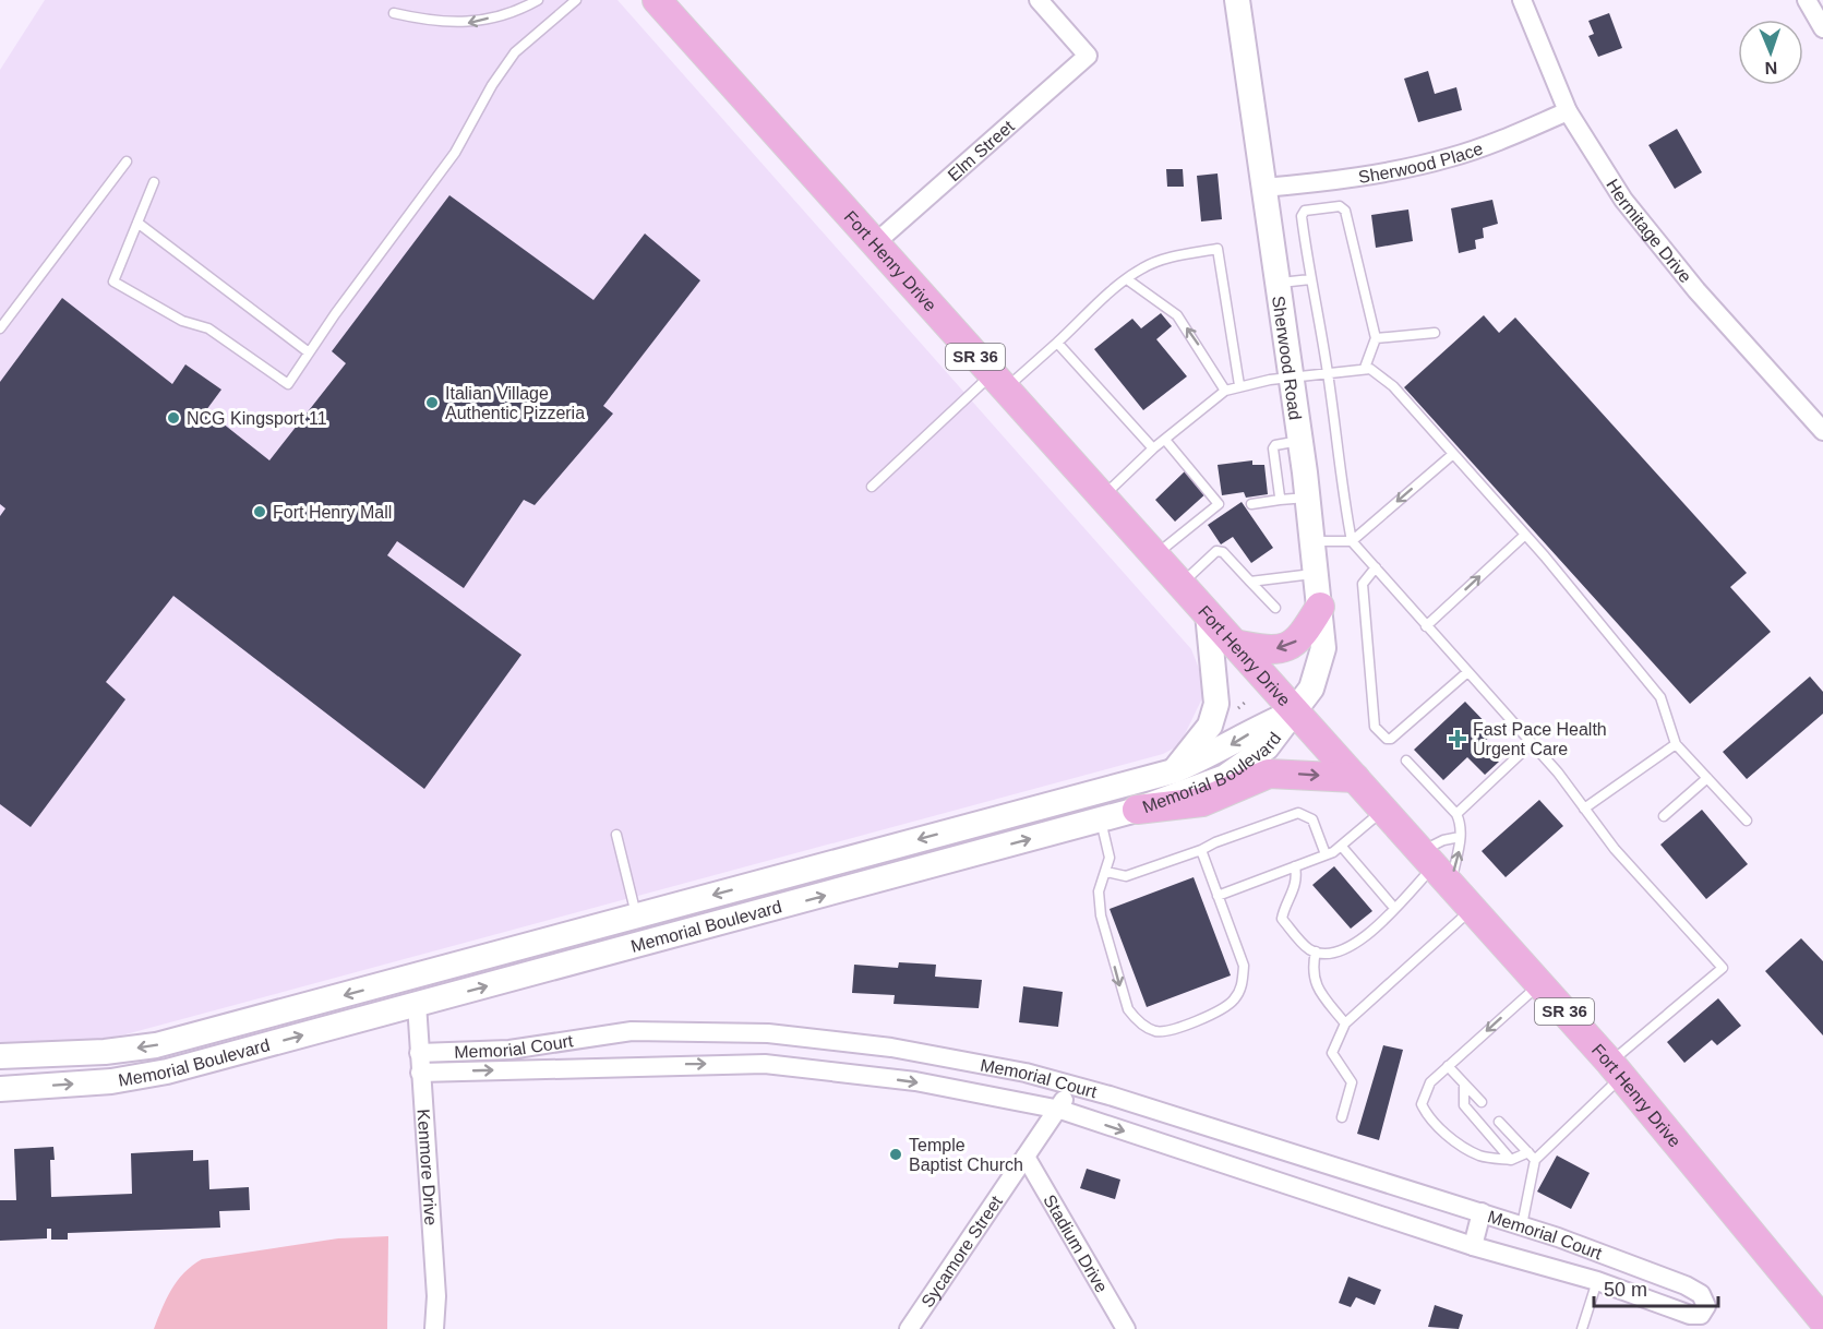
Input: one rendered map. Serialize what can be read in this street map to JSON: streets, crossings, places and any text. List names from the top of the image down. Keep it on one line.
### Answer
{"streets":{"main road":["Fort Henry Drive","SR 36","Sherwood Road","Memorial Boulevard"],"street":["Elm Street","Sherwood Place","Hermitage Drive","Memorial Court","Kenmore Drive","Stadium Drive","Sycamore Street"]},"crossings":[["Elm Street","Fort Henry Drive"],["Sherwood Place","Hermitage Drive"],["Sherwood Place","Sherwood Road"],["Fort Henry Drive","Sherwood Road"],["Fort Henry Drive","Memorial Boulevard"],["Sherwood Road","Memorial Boulevard"],["Memorial Boulevard","Kenmore Drive"],["Memorial Court","Kenmore Drive"],["Memorial Court","Sycamore Street"],["Stadium Drive","Sycamore Street"]],"places":{"other":["Italian Village Authentic Pizzeria","NCG Kingsport 11","Fort Henry Mall","Temple Baptist Church"],"health":["Fast Pace Health Urgent Care"]},"scale_bar":"50 m","north":"bottom"}
